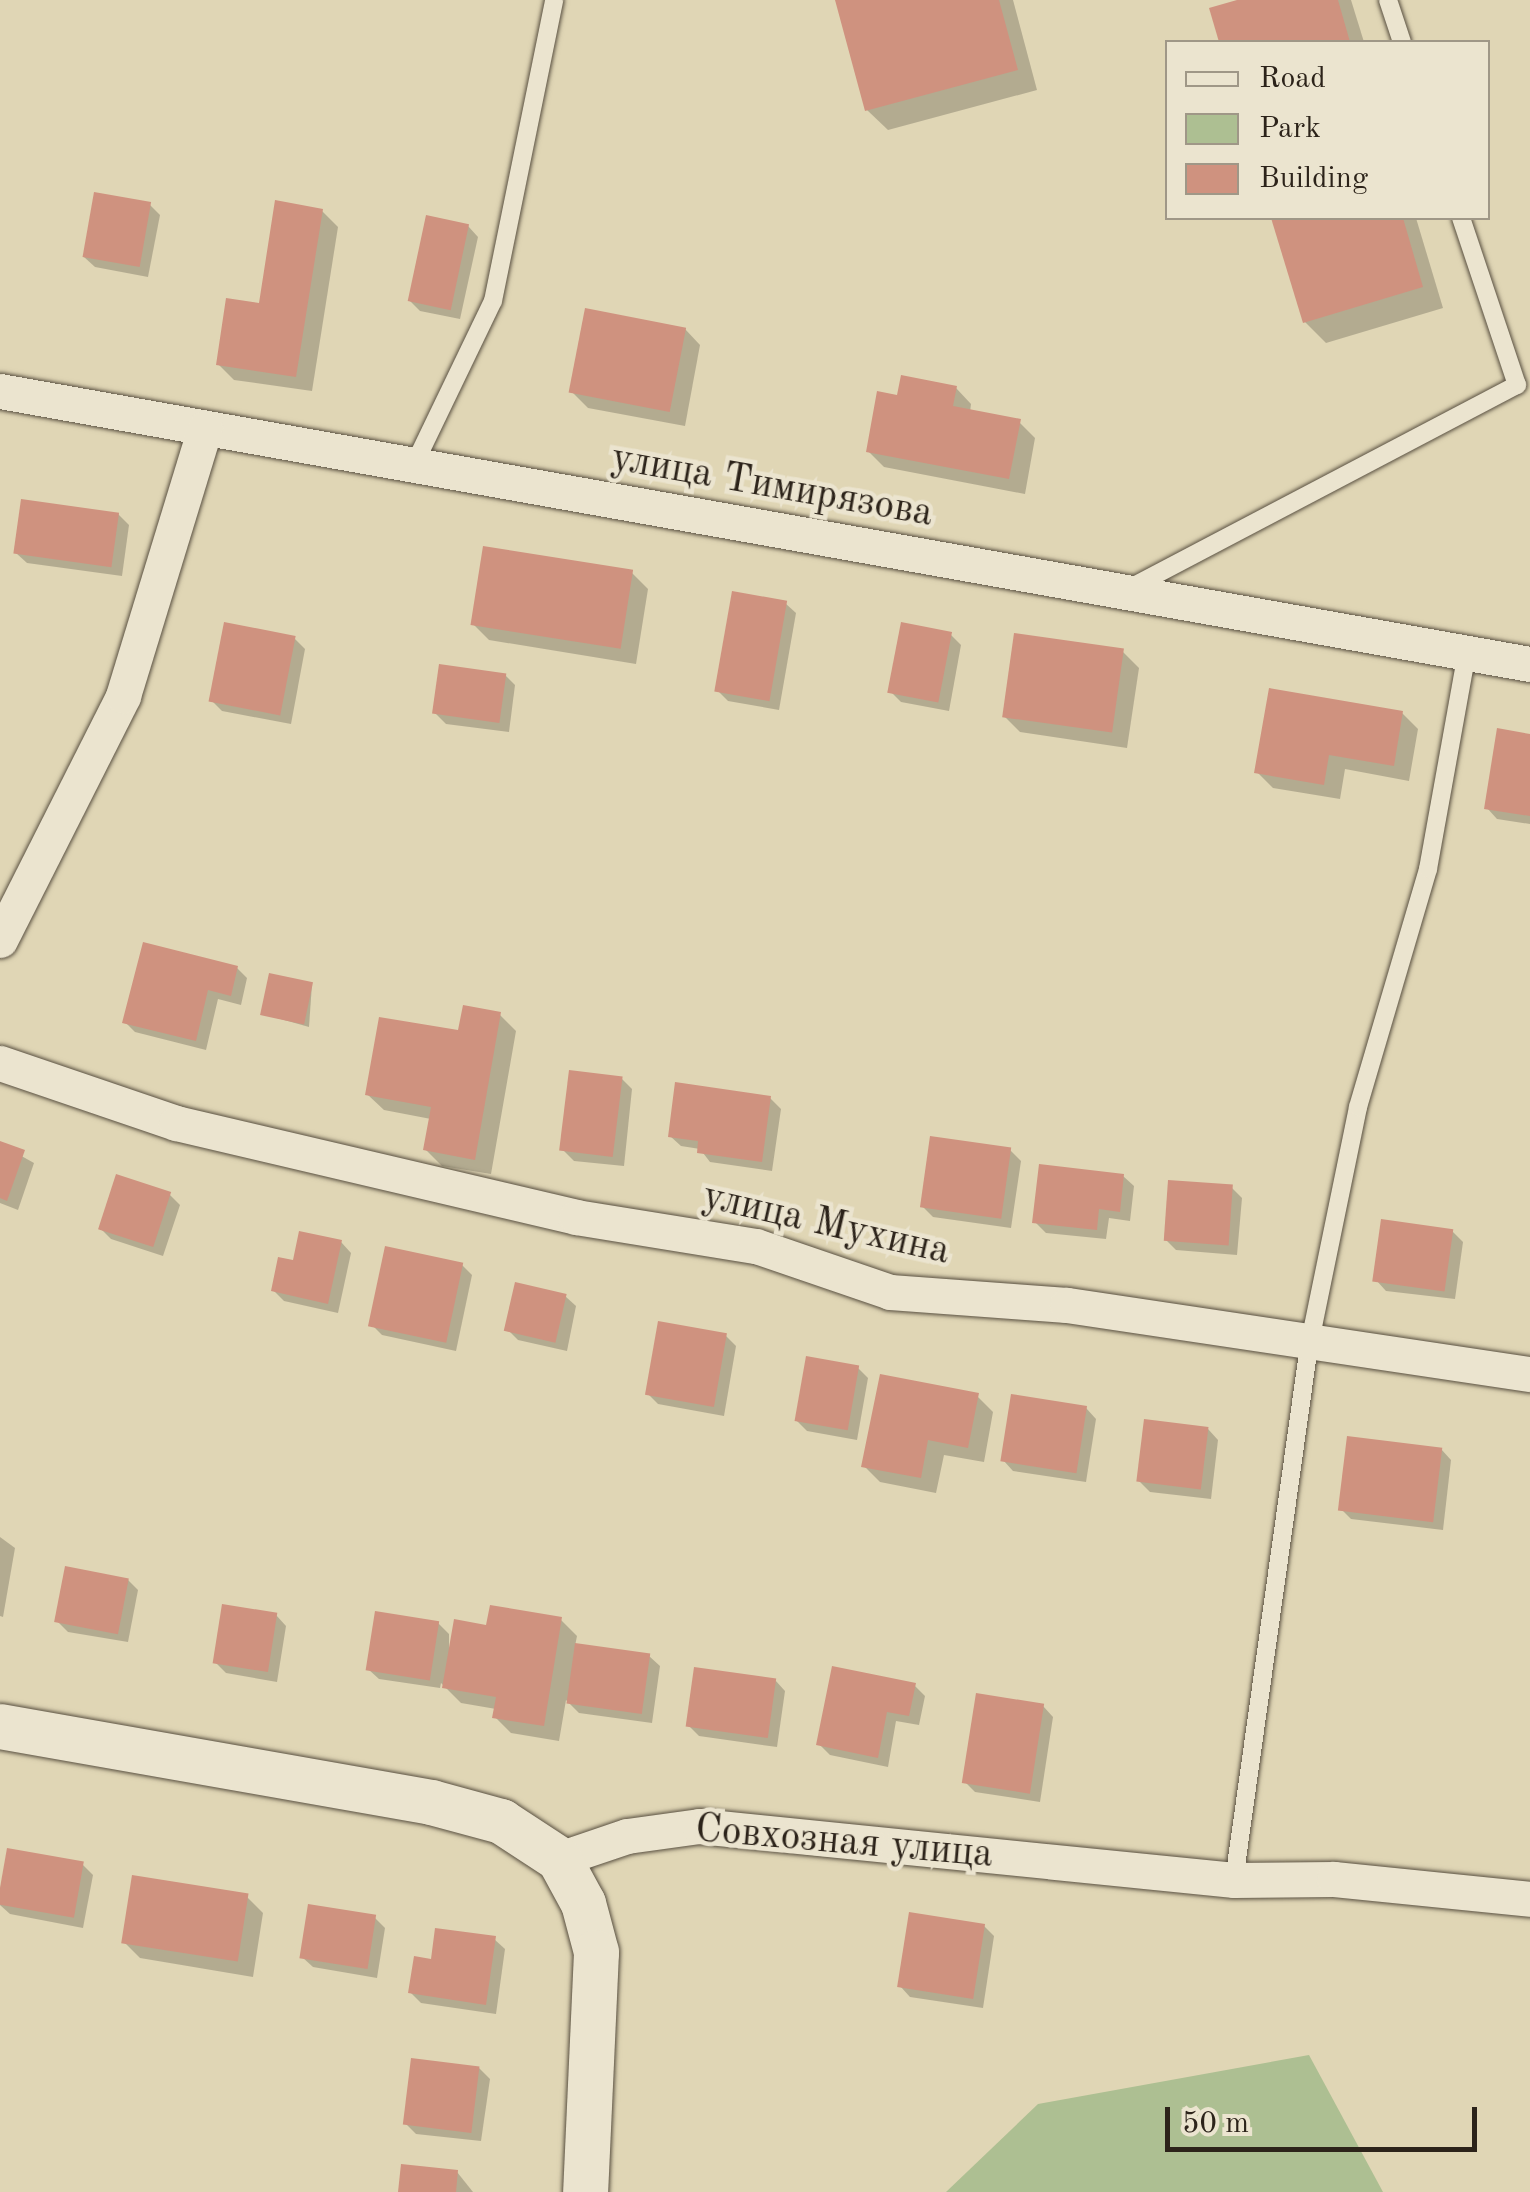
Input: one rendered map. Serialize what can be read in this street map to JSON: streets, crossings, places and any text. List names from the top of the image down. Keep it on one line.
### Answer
{"streets":{"street":["улица Тимирязова","улица Мухина","Совхозная улица"]},"legend":["Road","Park","Building"],"scale_bar":"50 m"}
